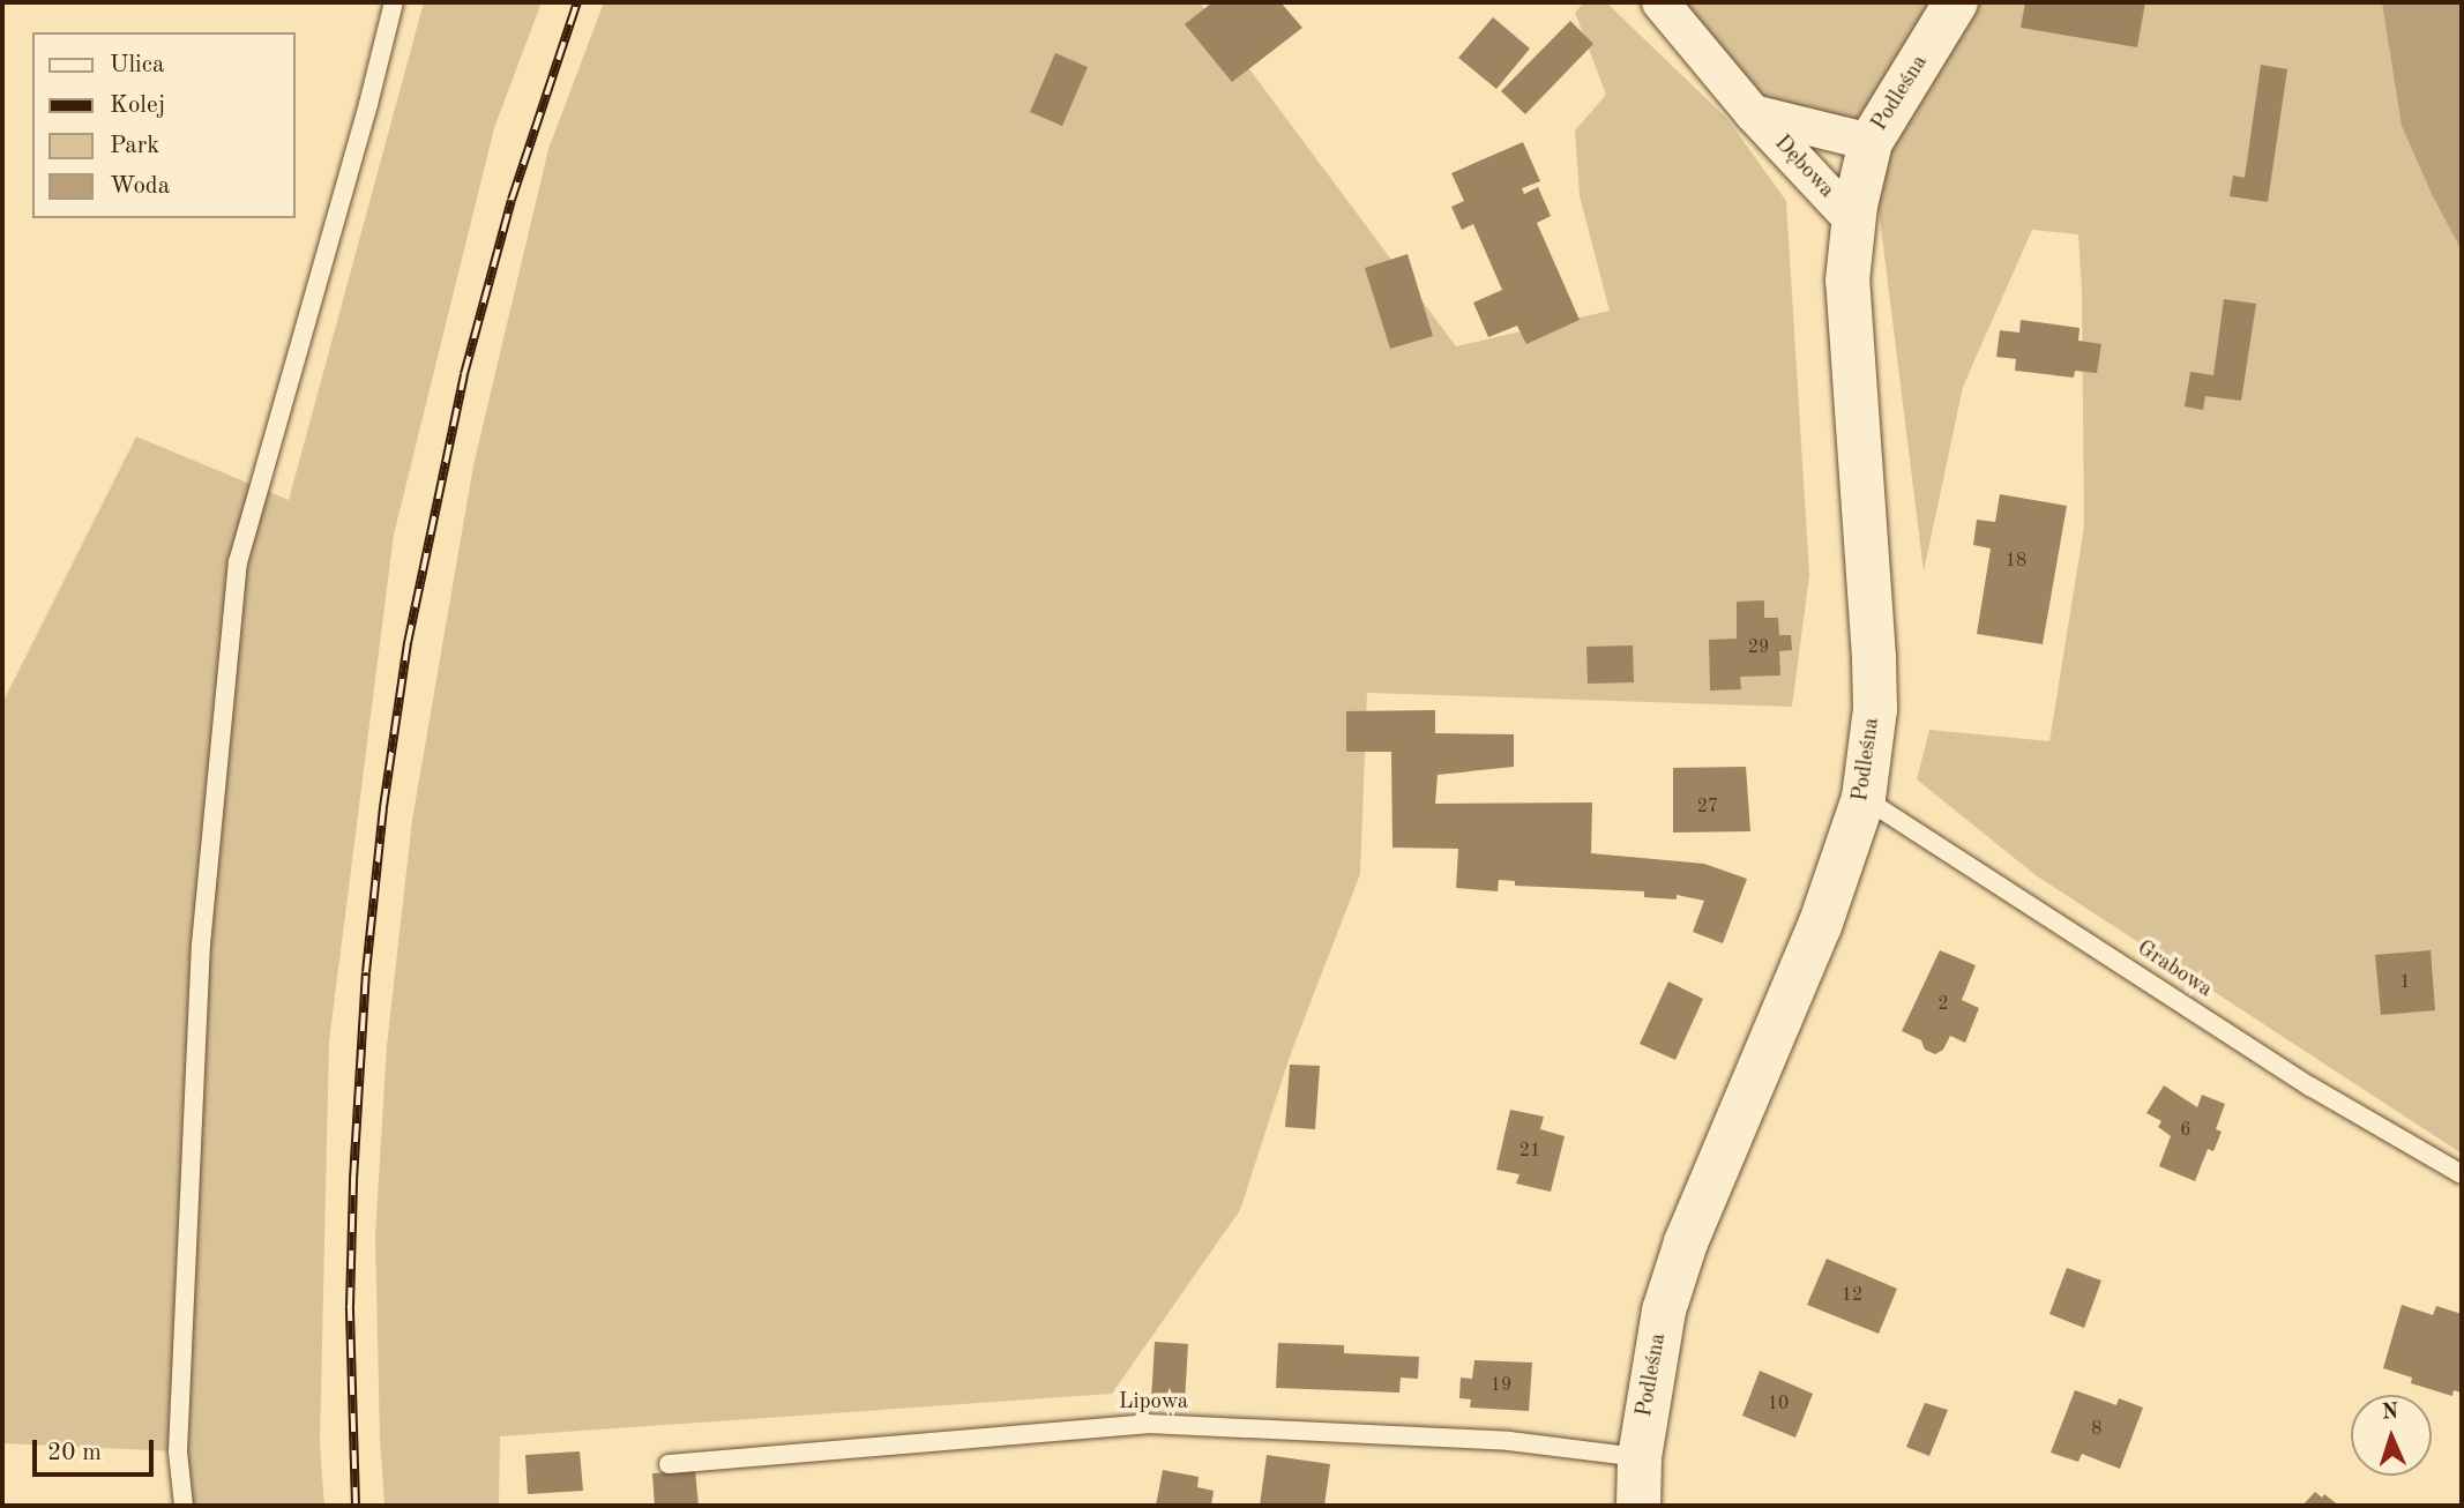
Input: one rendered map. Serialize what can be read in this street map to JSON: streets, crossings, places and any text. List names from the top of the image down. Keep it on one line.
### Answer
{"streets":{"street":["Podleśna","Dębowa"],"lane":["Grabowa","Lipowa"]},"crossings":[["Podleśna","Dębowa"],["Podleśna","Grabowa"],["Podleśna","Lipowa"]],"house_numbers":["18","29","27","1","2","6","21","12","19","10","8"],"legend":["Ulica","Kolej","Park","Woda"],"scale_bar":"20 m","north":"top"}
